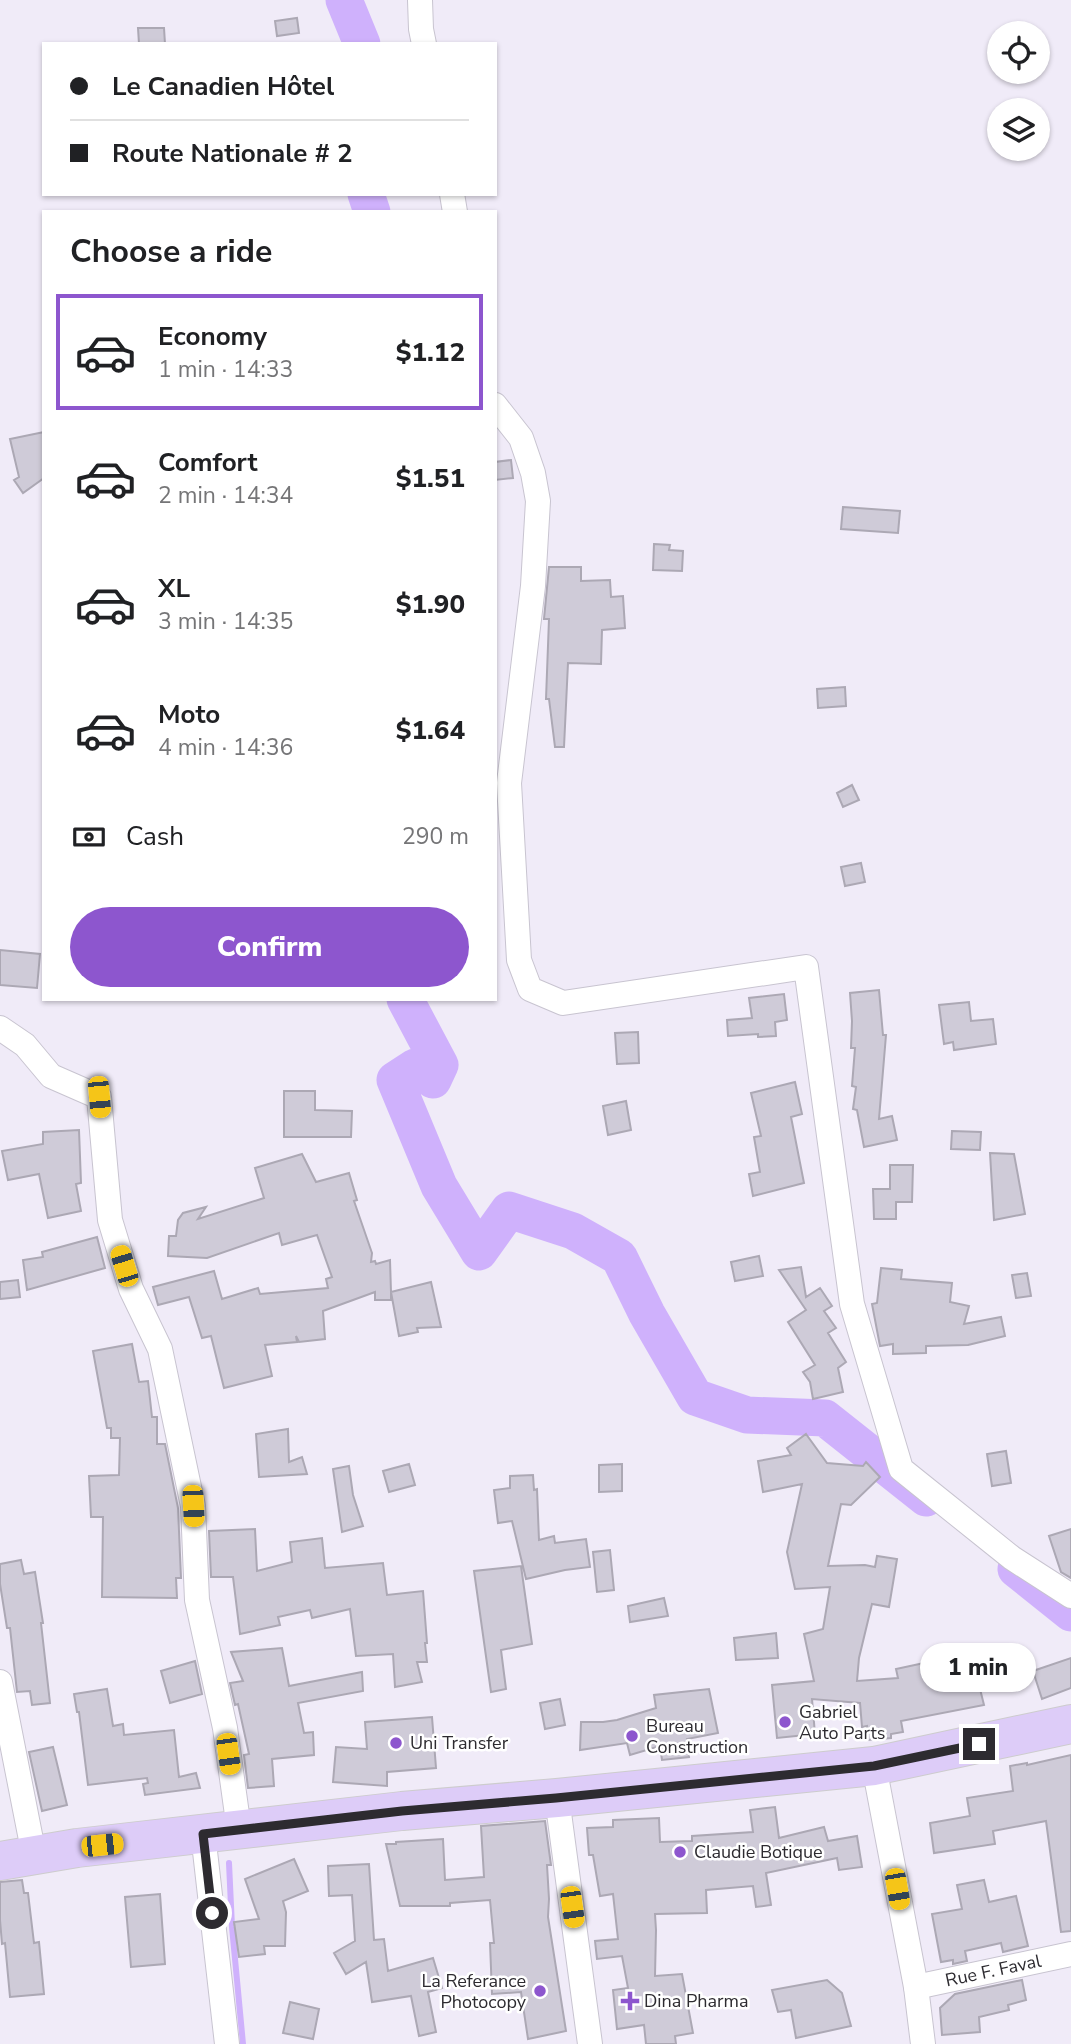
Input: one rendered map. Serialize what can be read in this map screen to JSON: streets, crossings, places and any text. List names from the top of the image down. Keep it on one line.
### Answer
{"streets":{"street":["Rue F. Faval"]},"places":{"other":["Gabriel Auto Parts","Bureau Construction","Uni Transfer","Claudie Botique","La Referance Photocopy"],"health":["Dina Pharma"]},"page":{"banner":["Le Canadien Hôtel","Route Nationale # 2"],"heading":"Choose a ride","list":[{"name":"Economy","note":"1 min · 14:33","value":"$1.12"},{"name":"Comfort","note":"2 min · 14:34","value":"$1.51"},{"name":"XL","note":"3 min · 14:35","value":"$1.90"},{"name":"Moto","note":"4 min · 14:36","value":"$1.64"}],"pay":["Cash","290 m"],"buttons":"Confirm","bubble":"1 min"}}
